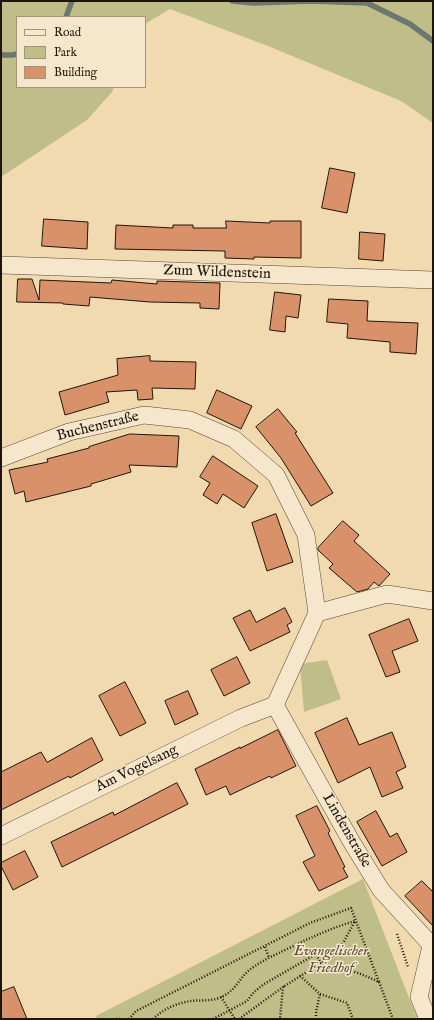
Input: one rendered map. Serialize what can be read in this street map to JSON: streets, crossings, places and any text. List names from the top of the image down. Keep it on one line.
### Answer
{"streets":{"street":["Zum Wildenstein","Buchenstraße","Am Vogelsang","Lindenstraße"]},"crossings":[["Am Vogelsang","Lindenstraße"]],"parks":["Evangelischer Friedhof"],"legend":["Road","Park","Building"]}
